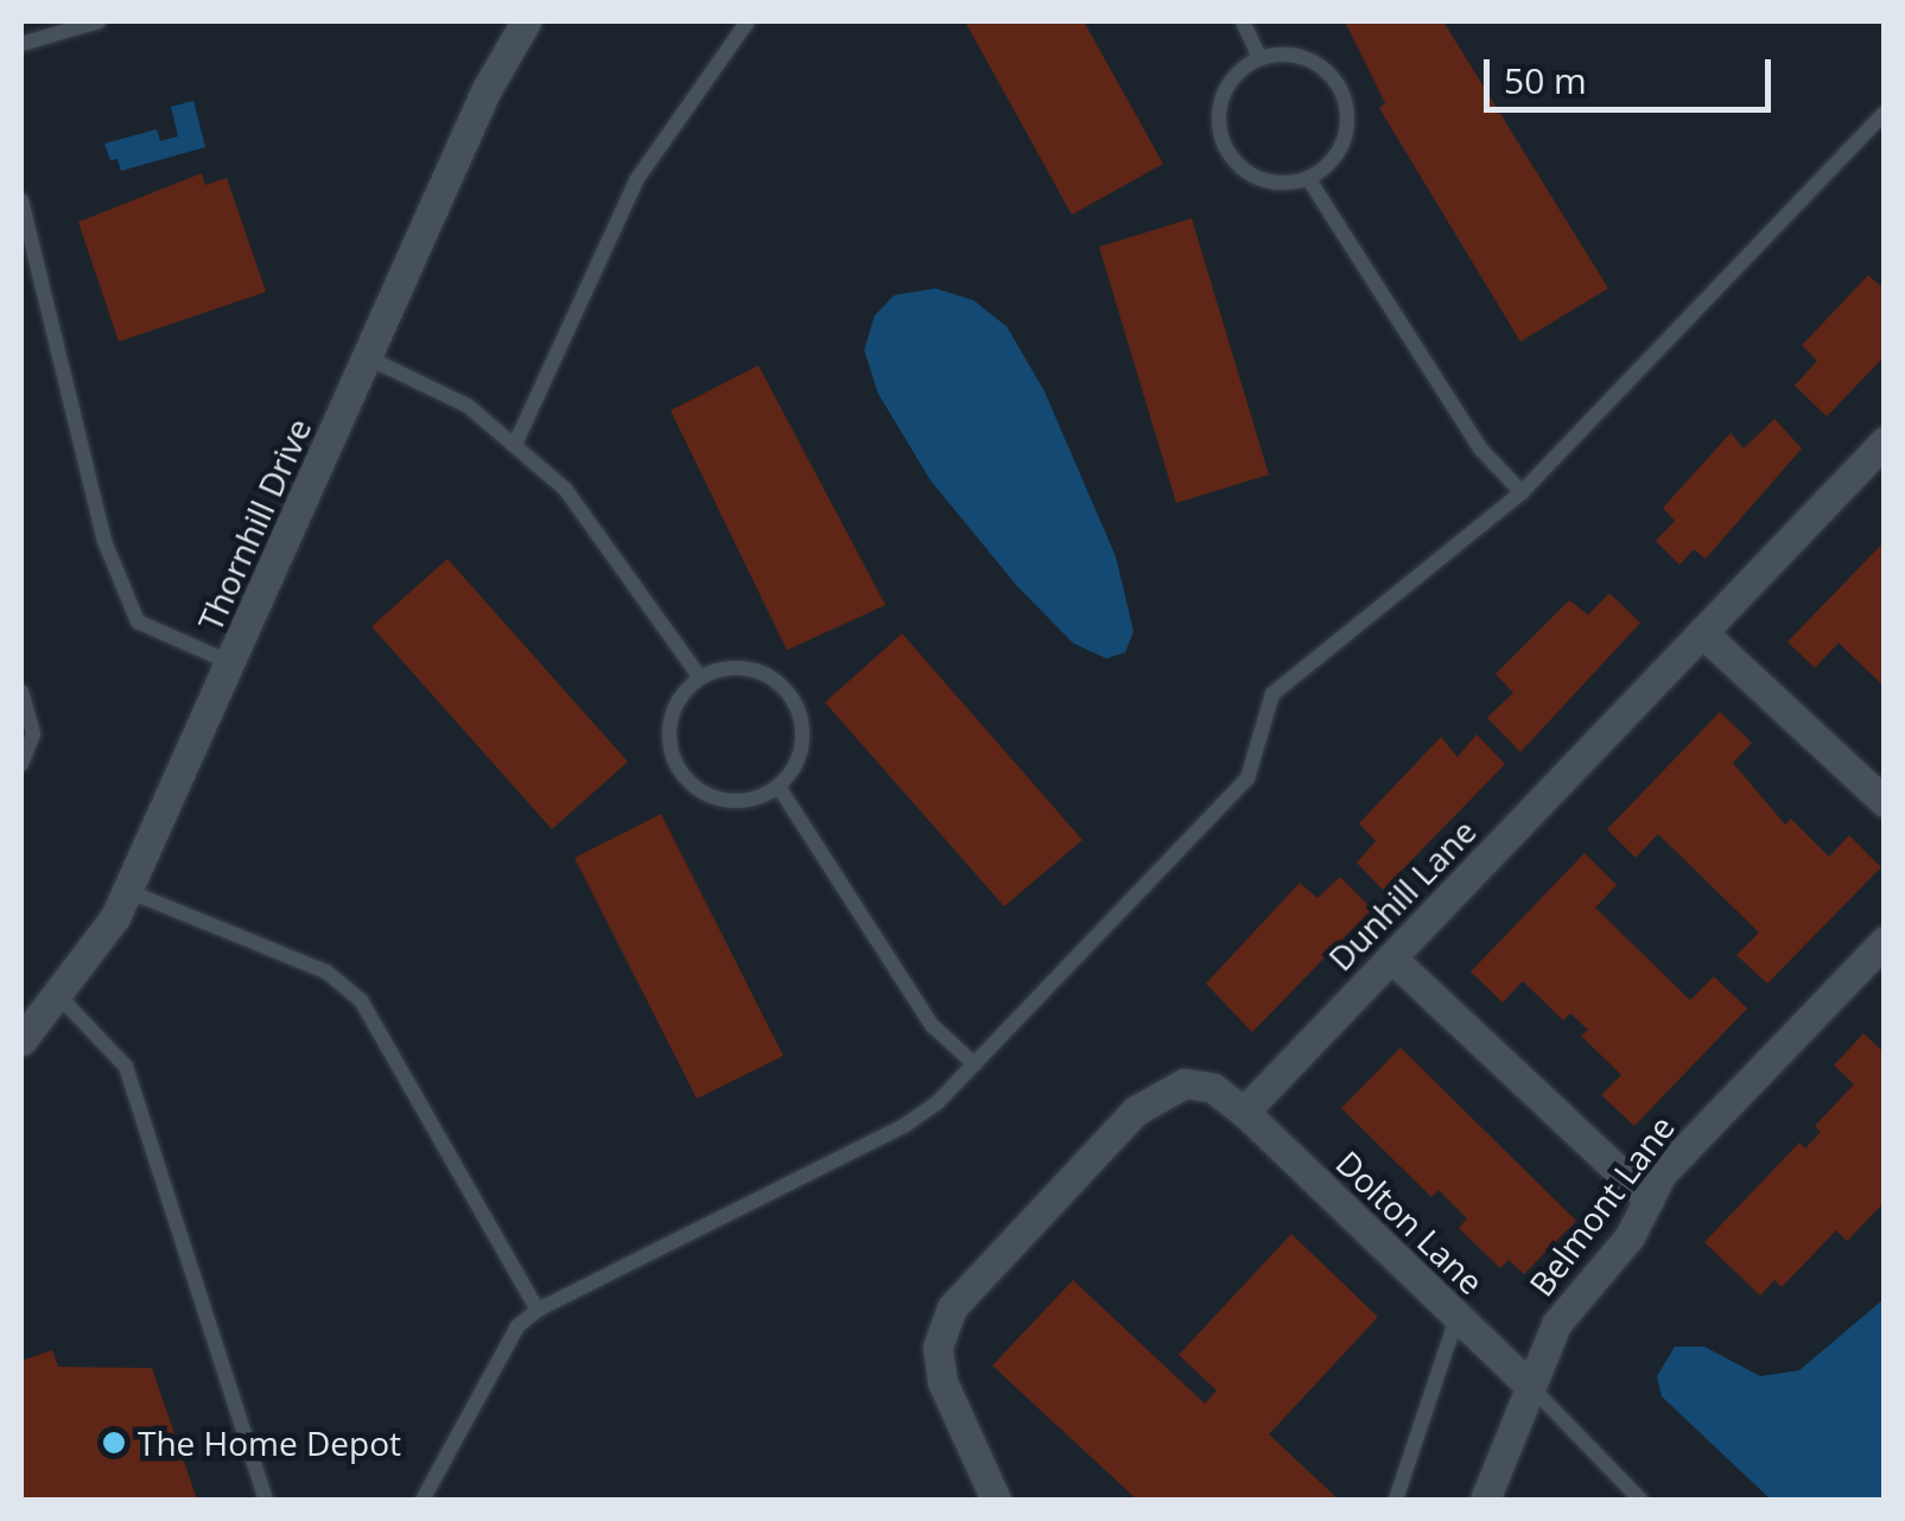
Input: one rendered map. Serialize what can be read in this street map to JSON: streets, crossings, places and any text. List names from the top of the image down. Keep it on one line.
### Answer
{"streets":{"street":["Thornhill Drive","Dunhill Lane","Belmont Lane","Dolton Lane"]},"crossings":[["Dunhill Lane","Dolton Lane"],["Belmont Lane","Dolton Lane"]],"places":["The Home Depot"],"scale_bar":"50 m"}
